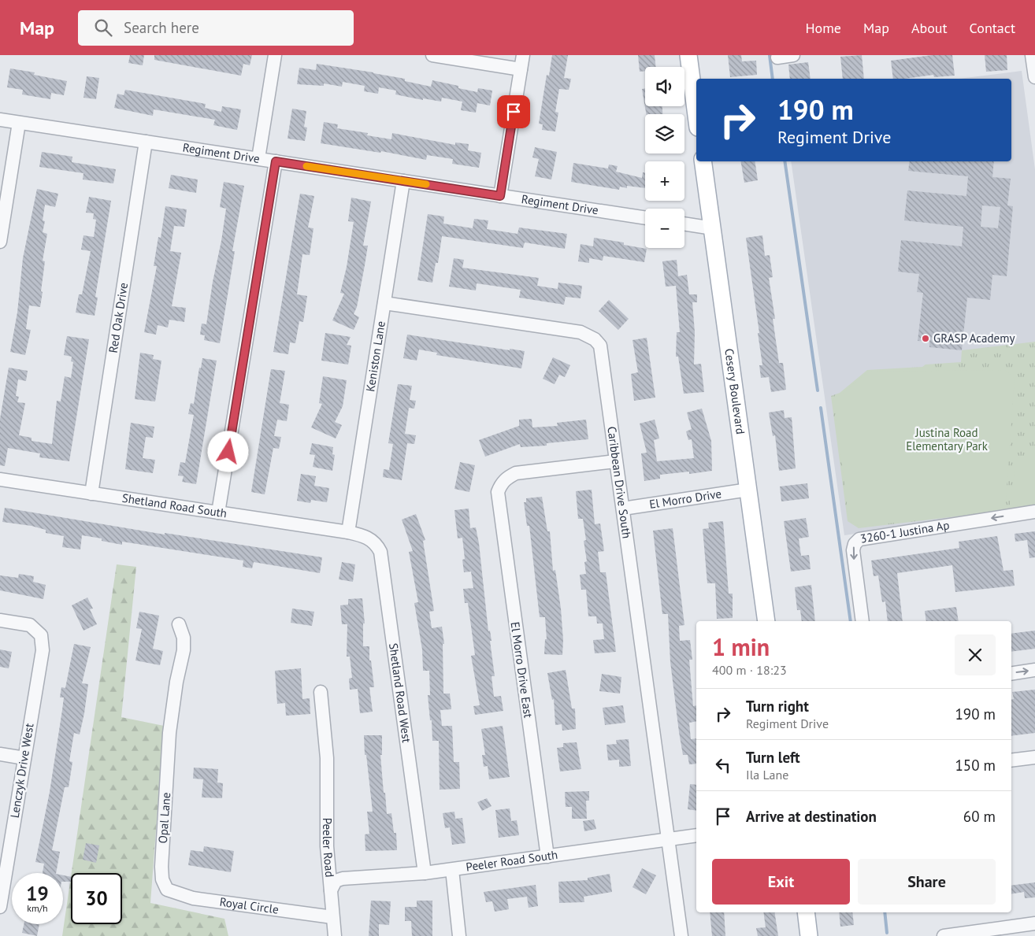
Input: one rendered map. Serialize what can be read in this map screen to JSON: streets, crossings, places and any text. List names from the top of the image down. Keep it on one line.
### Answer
{"streets":{"main road":["Cesery Boulevard"],"street":["Regiment Drive","Red Oak Drive","Keniston Lane","Caribbean Drive South","El Morro Drive","Shetland Road South","3260-1 Justina Ap","El Morro Drive East","Shetland Road West","Lenczyk Drive West","Opal Lane","Peeler Road","Peeler Road South","Royal Circle"]},"crossings":[["Regiment Drive","Red Oak Drive"],["Regiment Drive","Keniston Lane"],["Red Oak Drive","Shetland Road South"],["Keniston Lane","Caribbean Drive South"],["Keniston Lane","Shetland Road South"],["Keniston Lane","Shetland Road West"],["Cesery Boulevard","El Morro Drive"],["Caribbean Drive South","El Morro Drive"],["Caribbean Drive South","El Morro Drive East"],["Caribbean Drive South","Peeler Road South"],["Shetland Road South","Shetland Road West"],["El Morro Drive East","Peeler Road South"],["Shetland Road West","Peeler Road South"],["Opal Lane","Royal Circle"],["Peeler Road","Peeler Road South"],["Peeler Road","Royal Circle"]],"parks":["Justina Road Elementary Park"],"places":["GRASP Academy"],"page":{"header":"Map","search":"Search here","nav":["Home","Map","About","Contact"],"map_buttons":["+","−"],"turn":["190 m","Regiment Drive"],"heading":["1 min","400 m · 18:23"],"list":[{"name":"Turn right","note":"Regiment Drive","value":"190 m"},{"name":"Turn left","note":"Ila Lane","value":"150 m"},{"name":"Arrive at destination","value":"60 m"}],"buttons":["Exit","Share"],"speed":"19 km/h","limit":"30"}}
